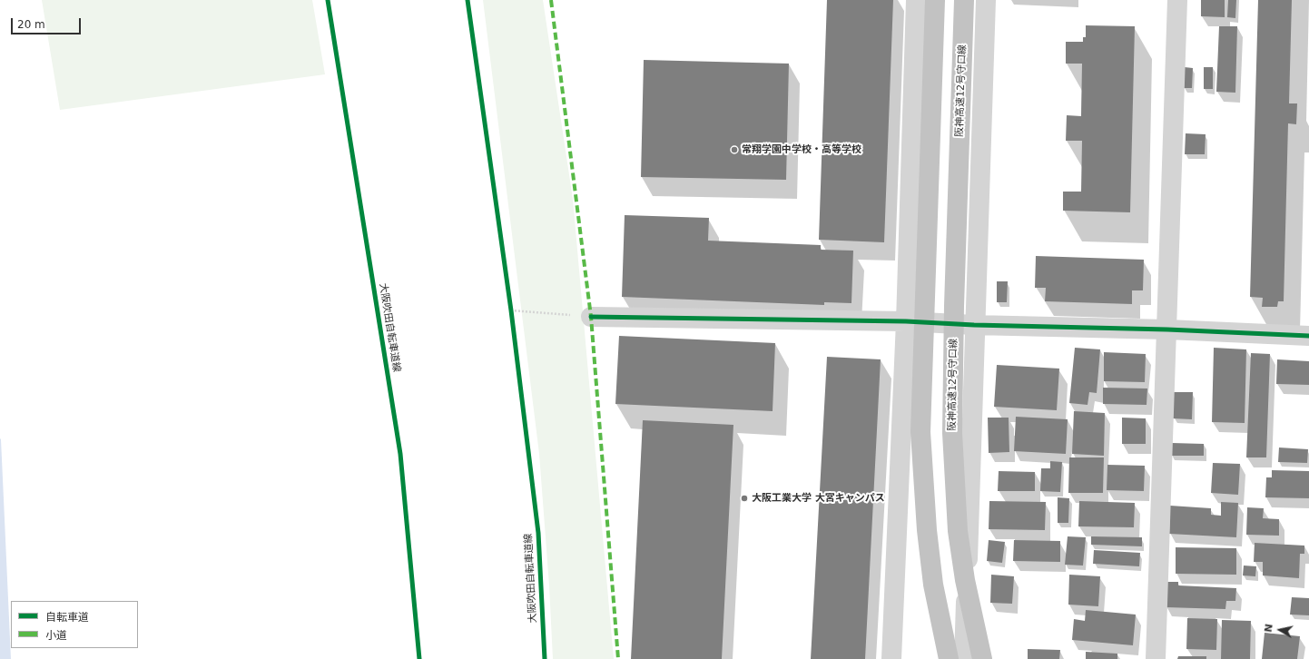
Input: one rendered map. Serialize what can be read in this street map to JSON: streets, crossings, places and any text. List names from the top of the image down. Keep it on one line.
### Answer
{"streets":{"highway":["阪神高速12号守口線"],"cycle path":["大阪吹田自転車道線"]},"places":["常翔学園中学校・高等学校","大阪工業大学 大宮キャンパス"],"legend":["自転車道","小道"],"scale_bar":"20 m","north":"left"}
